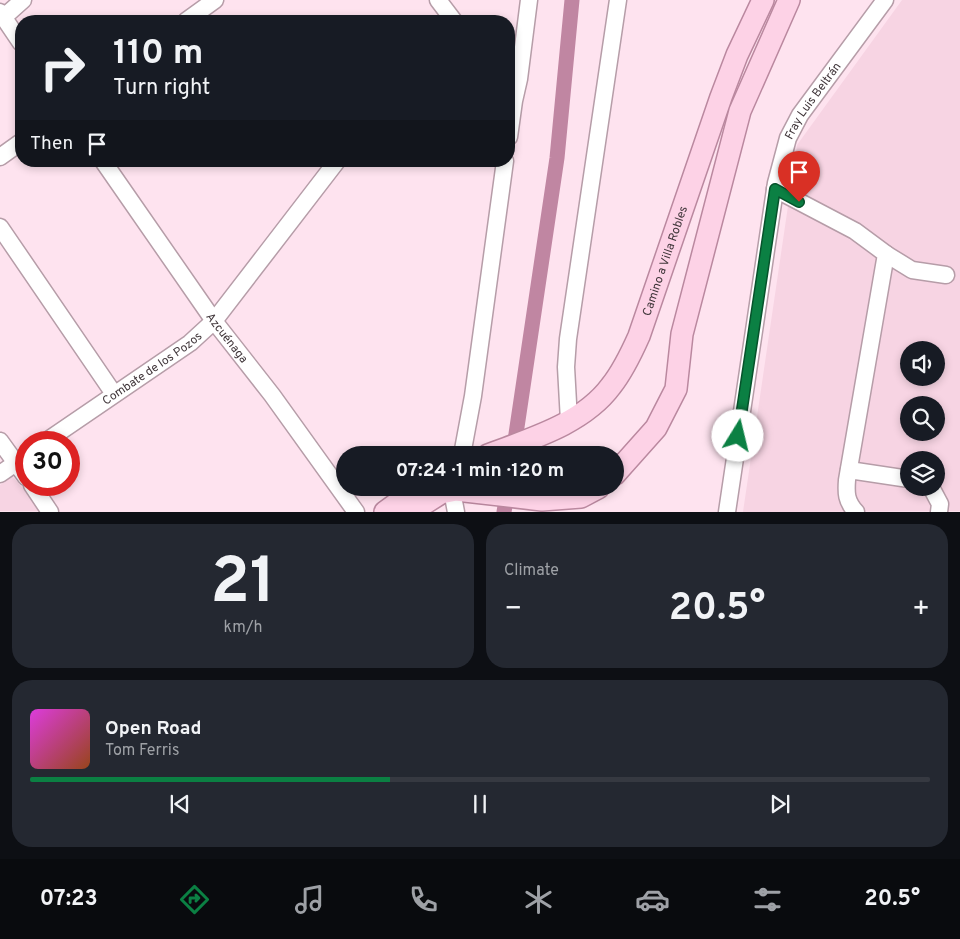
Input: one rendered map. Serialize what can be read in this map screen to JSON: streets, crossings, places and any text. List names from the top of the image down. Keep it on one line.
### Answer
{"streets":{"main road":["Camino a Villa Robles"],"street":["Fray Luis Beltrán","Azcuénaga","Combate de los Pozos"]},"crossings":[["Azcuénaga","Combate de los Pozos"]],"page":{"turn":["110 m","Turn right"],"then":"Then","limit":"30","trip":"07:24 · 1 min · 120 m","tile":[["21","km/h"],"Climate"],"heat":["−","20.5°","+"],"song":["Open Road","Tom Ferris"],"tabs":["07:23","20.5°"]}}
